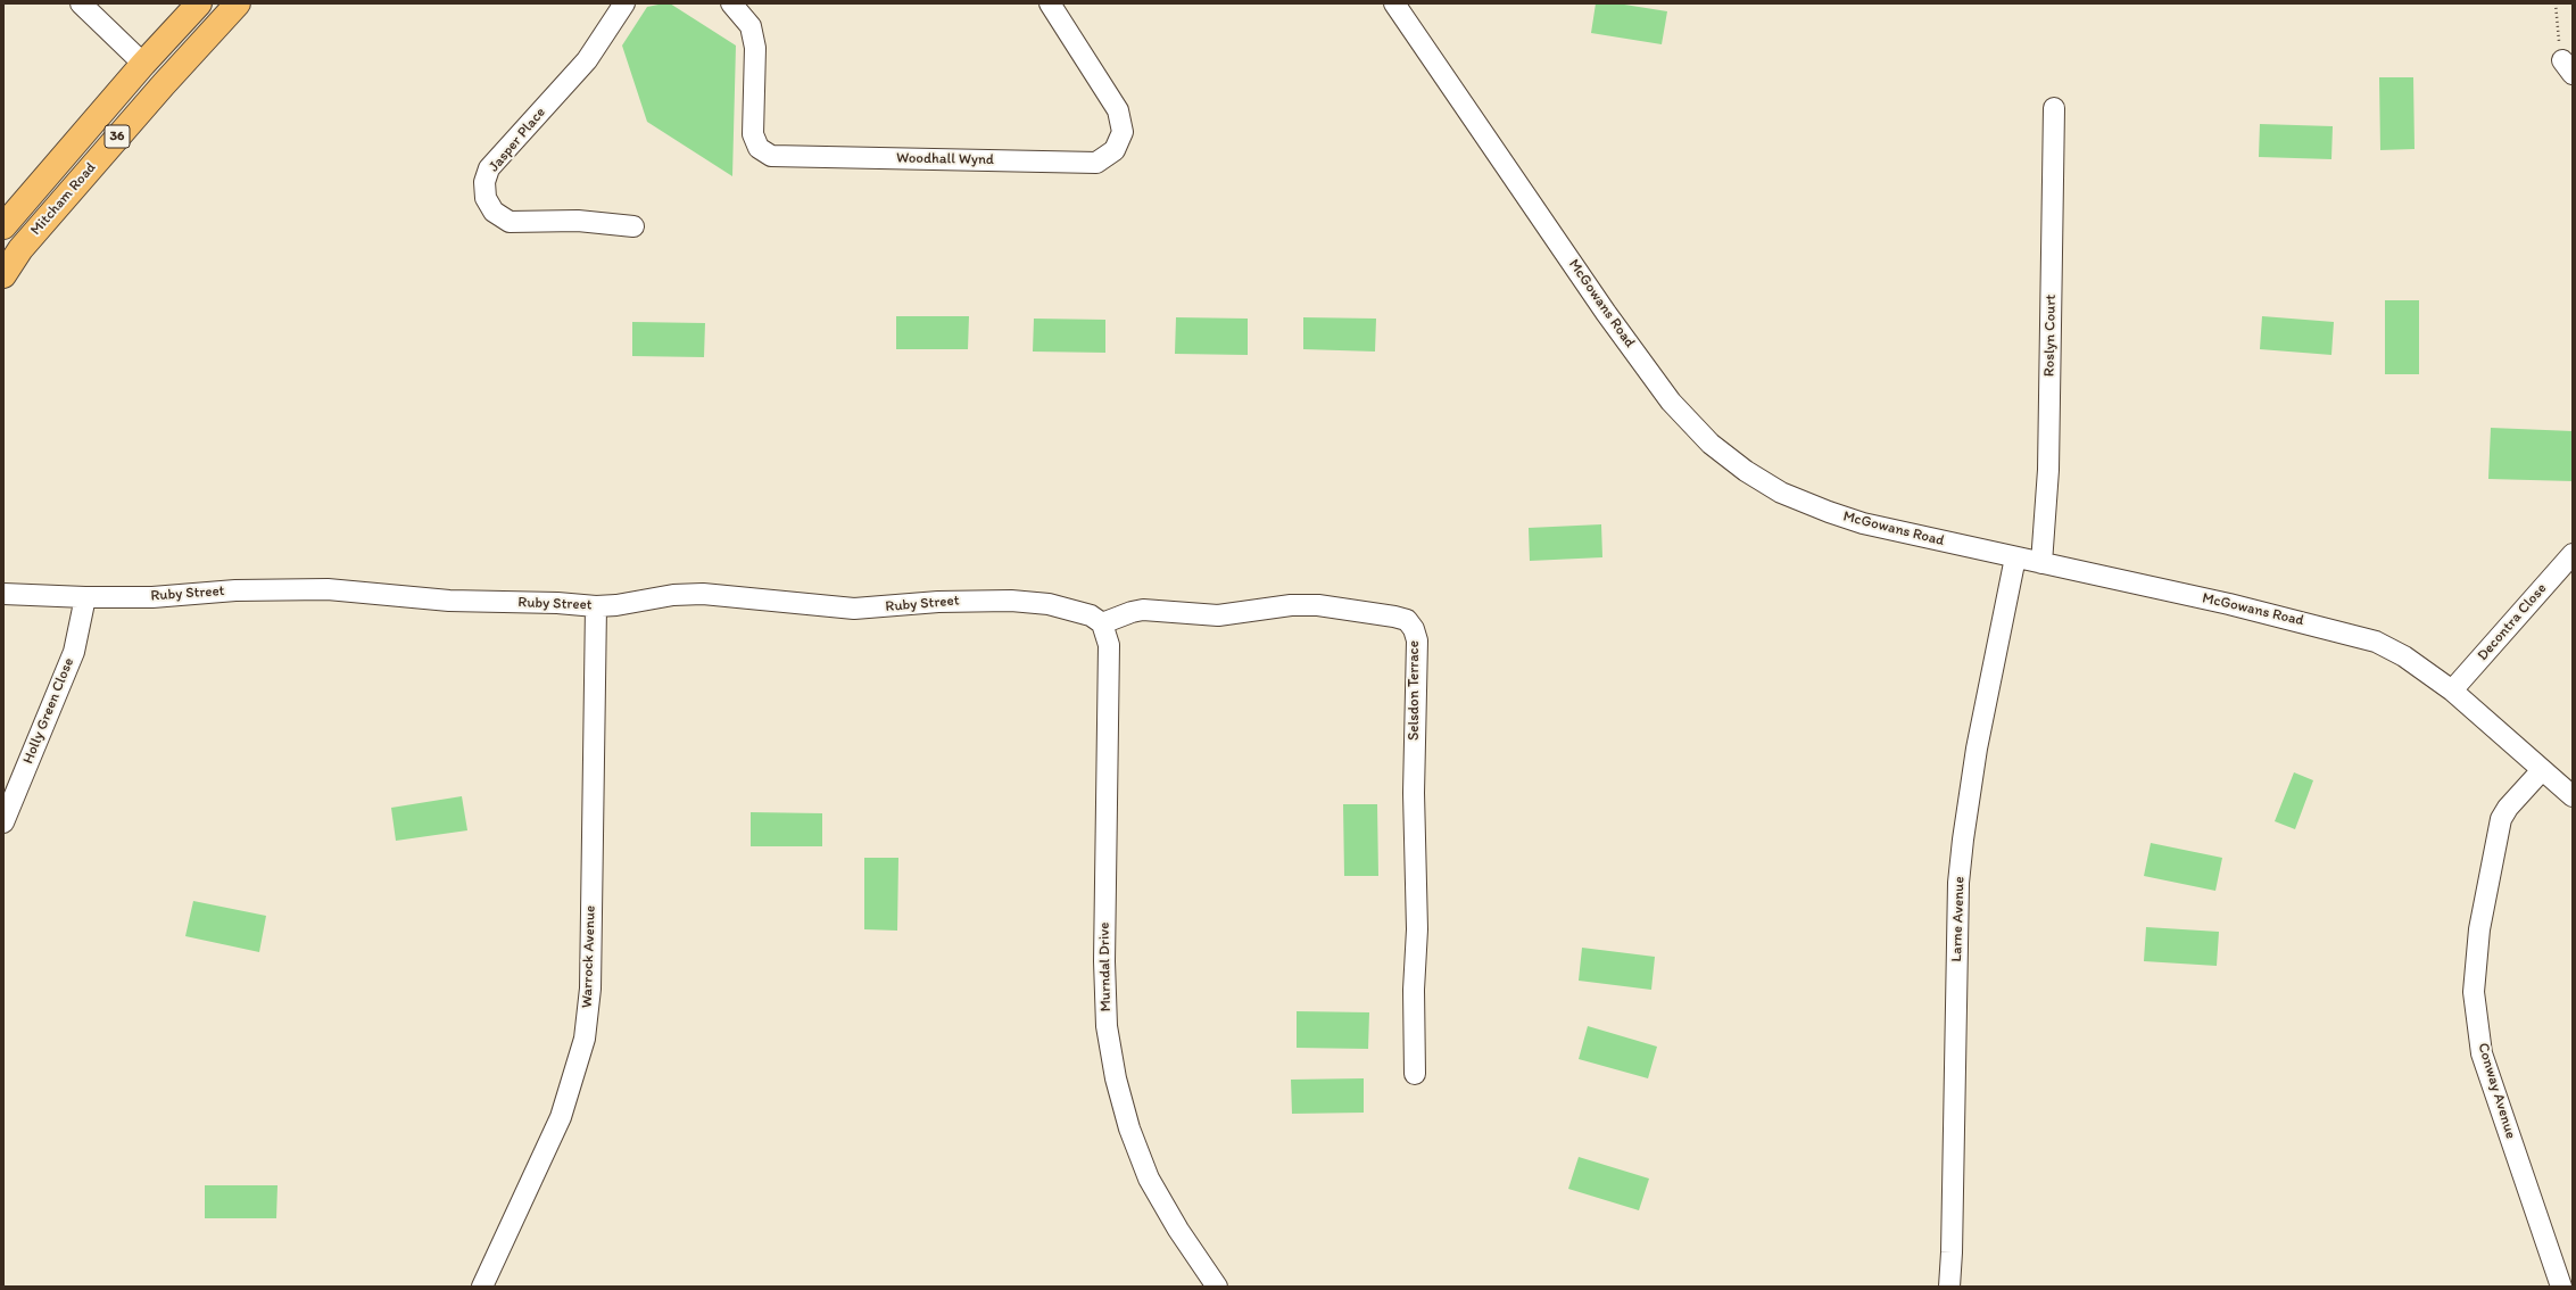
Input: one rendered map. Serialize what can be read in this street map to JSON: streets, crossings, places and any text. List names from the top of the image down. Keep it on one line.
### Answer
{"streets":{"main road":["36","Mitcham Road"],"street":["Jasper Place","Woodhall Wynd","McGowans Road","Roslyn Court","Ruby Street","Decontra Close","Selsdon Terrace","Holly Green Close","Larne Avenue","Warrock Avenue","Murndal Drive","Conway Avenue"]},"crossings":[["McGowans Road","Roslyn Court"],["McGowans Road","Decontra Close"],["McGowans Road","Larne Avenue"],["McGowans Road","Conway Avenue"],["Ruby Street","Selsdon Terrace"],["Ruby Street","Holly Green Close"],["Ruby Street","Warrock Avenue"],["Ruby Street","Murndal Drive"],["Selsdon Terrace","Murndal Drive"]]}
